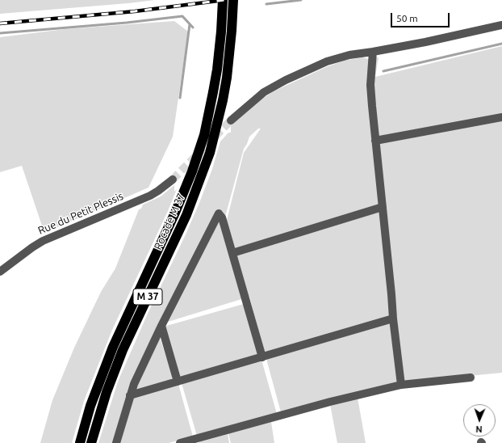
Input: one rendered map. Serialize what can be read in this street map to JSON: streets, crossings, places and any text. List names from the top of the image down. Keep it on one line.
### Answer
{"streets":{"highway":["Rocade M 37","M 37"],"street":["Rue du Petit Plessis"]},"scale_bar":"50 m","north":"bottom"}
